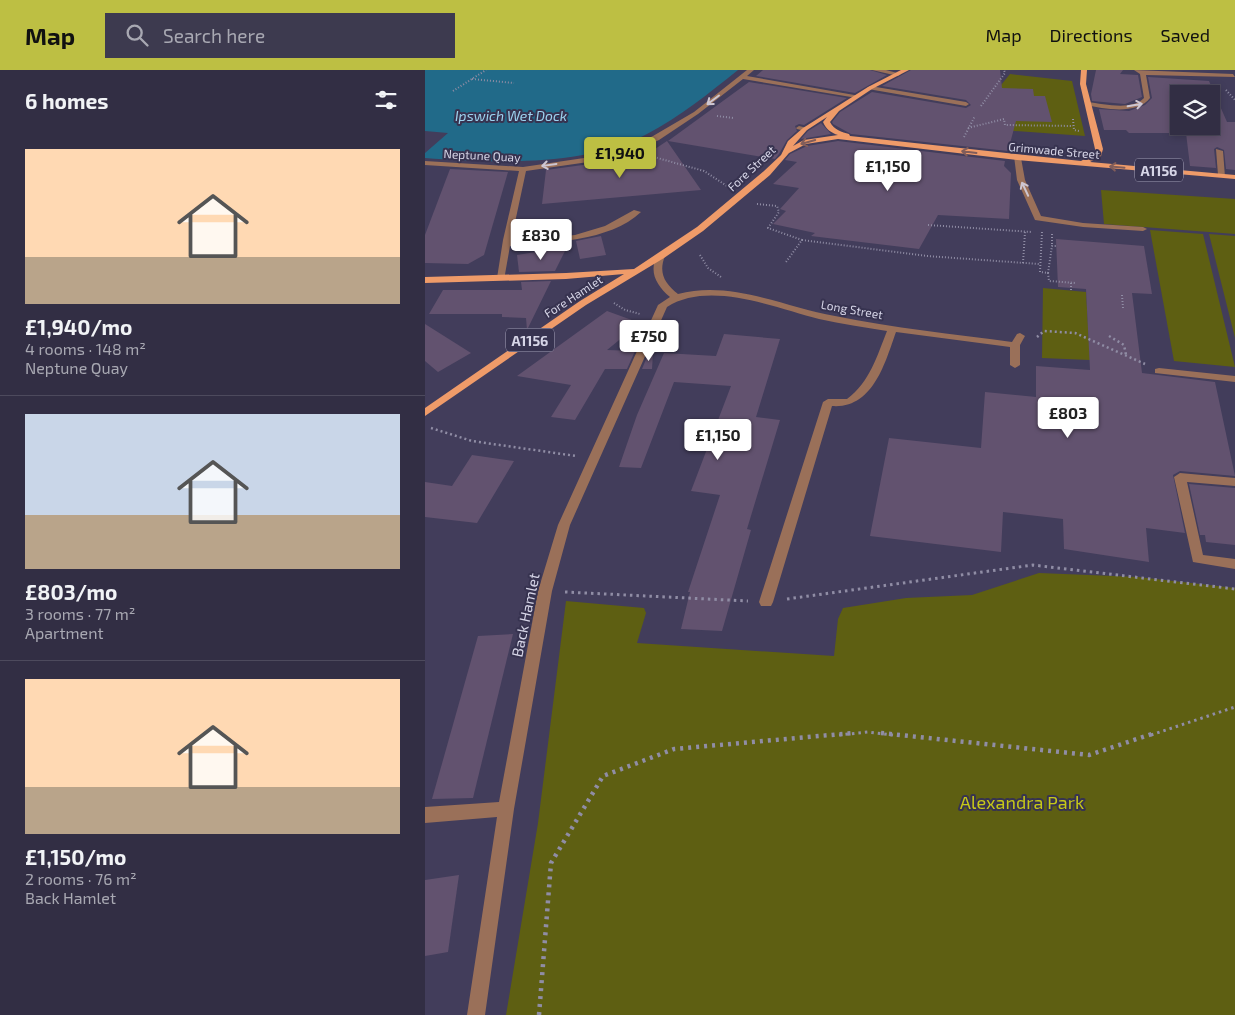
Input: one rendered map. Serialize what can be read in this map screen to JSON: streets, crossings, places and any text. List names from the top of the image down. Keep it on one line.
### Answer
{"streets":{"main road":["Grimwade Street","Fore Street","A1156","Fore Hamlet"],"street":["Neptune Quay","Long Street","Back Hamlet"]},"crossings":[["Grimwade Street","Fore Street"],["Fore Street","Fore Hamlet"],["Long Street","Back Hamlet"]],"one_way":["Grimwade Street"],"water":["Ipswich Wet Dock"],"parks":["Alexandra Park"],"page":{"header":"Map","search":"Search here","nav":["Map","Directions","Saved"],"heading":"6 homes","list":[{"name":"£1,940/mo","note":"4 rooms · 148 m² · Neptune Quay"},{"name":"£803/mo","note":"3 rooms · 77 m² · Apartment"},{"name":"£1,150/mo","note":"2 rooms · 76 m² · Back Hamlet"}],"price":["£1,940","£1,150","£830","£750","£803","£1,150"]}}
